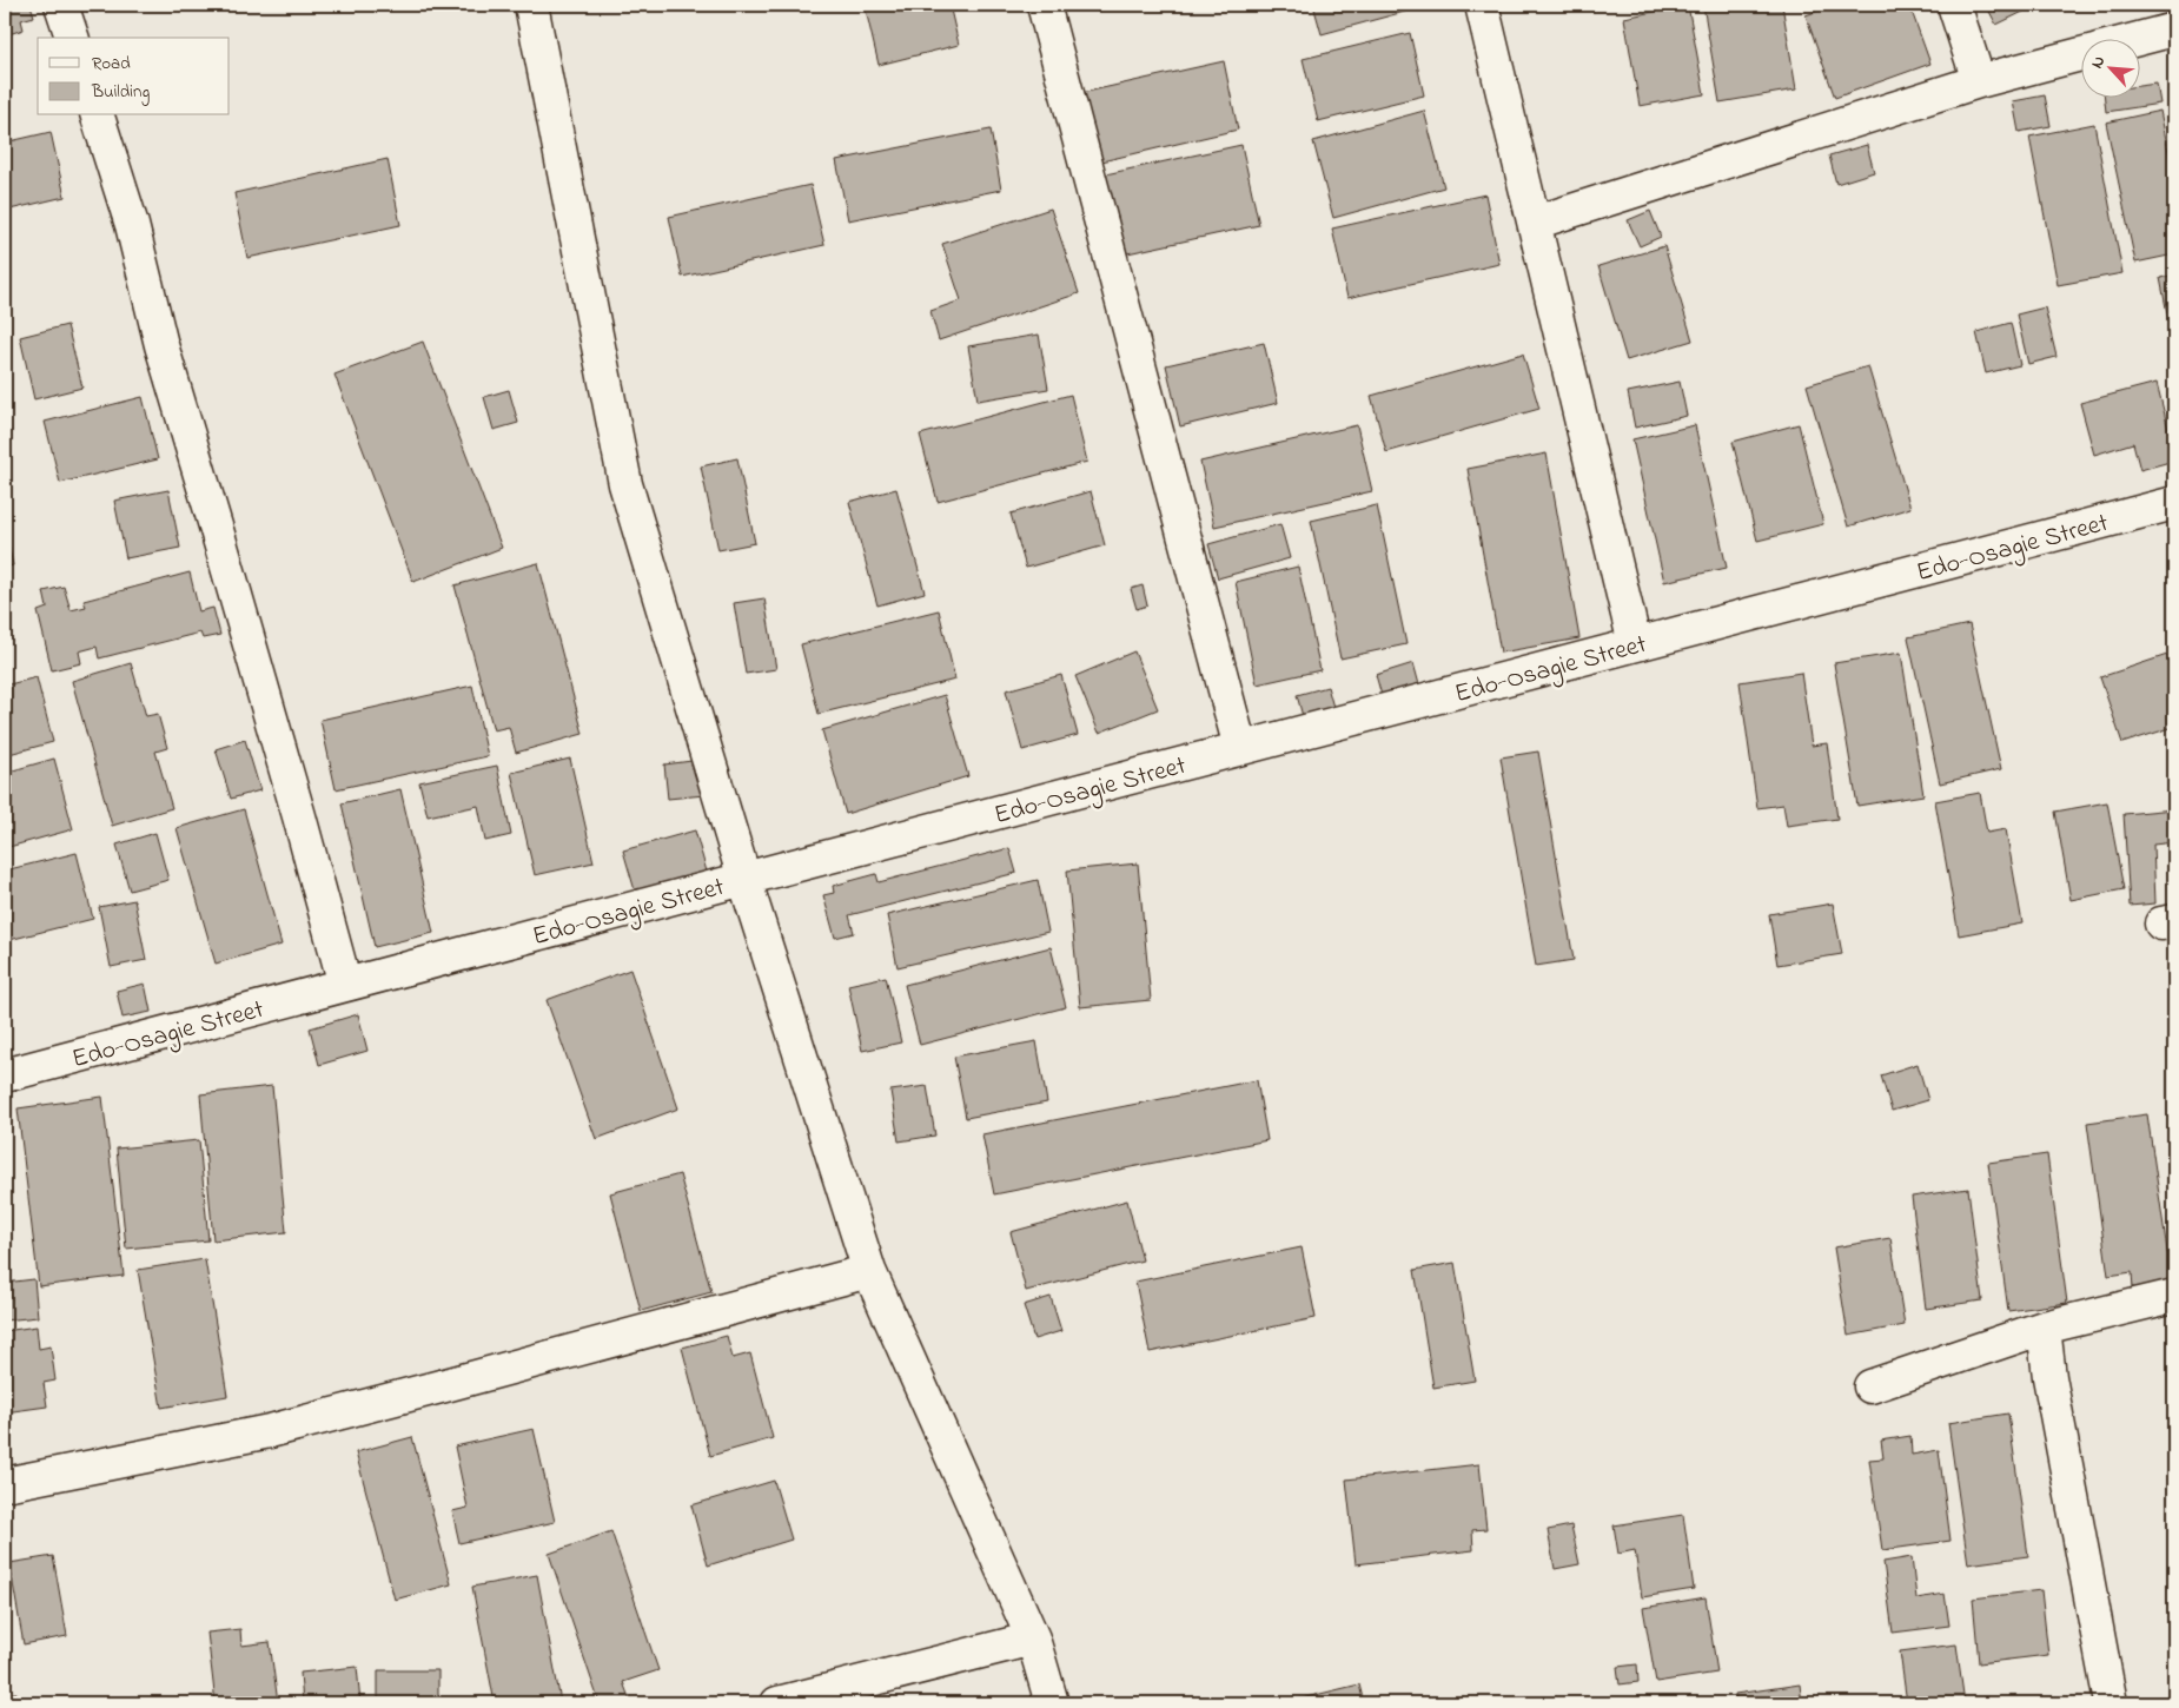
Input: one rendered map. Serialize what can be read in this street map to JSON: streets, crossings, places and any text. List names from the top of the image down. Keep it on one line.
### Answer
{"streets":{"street":["Edo-Osagie Street"]},"legend":["Road","Building"],"north":"top left"}
